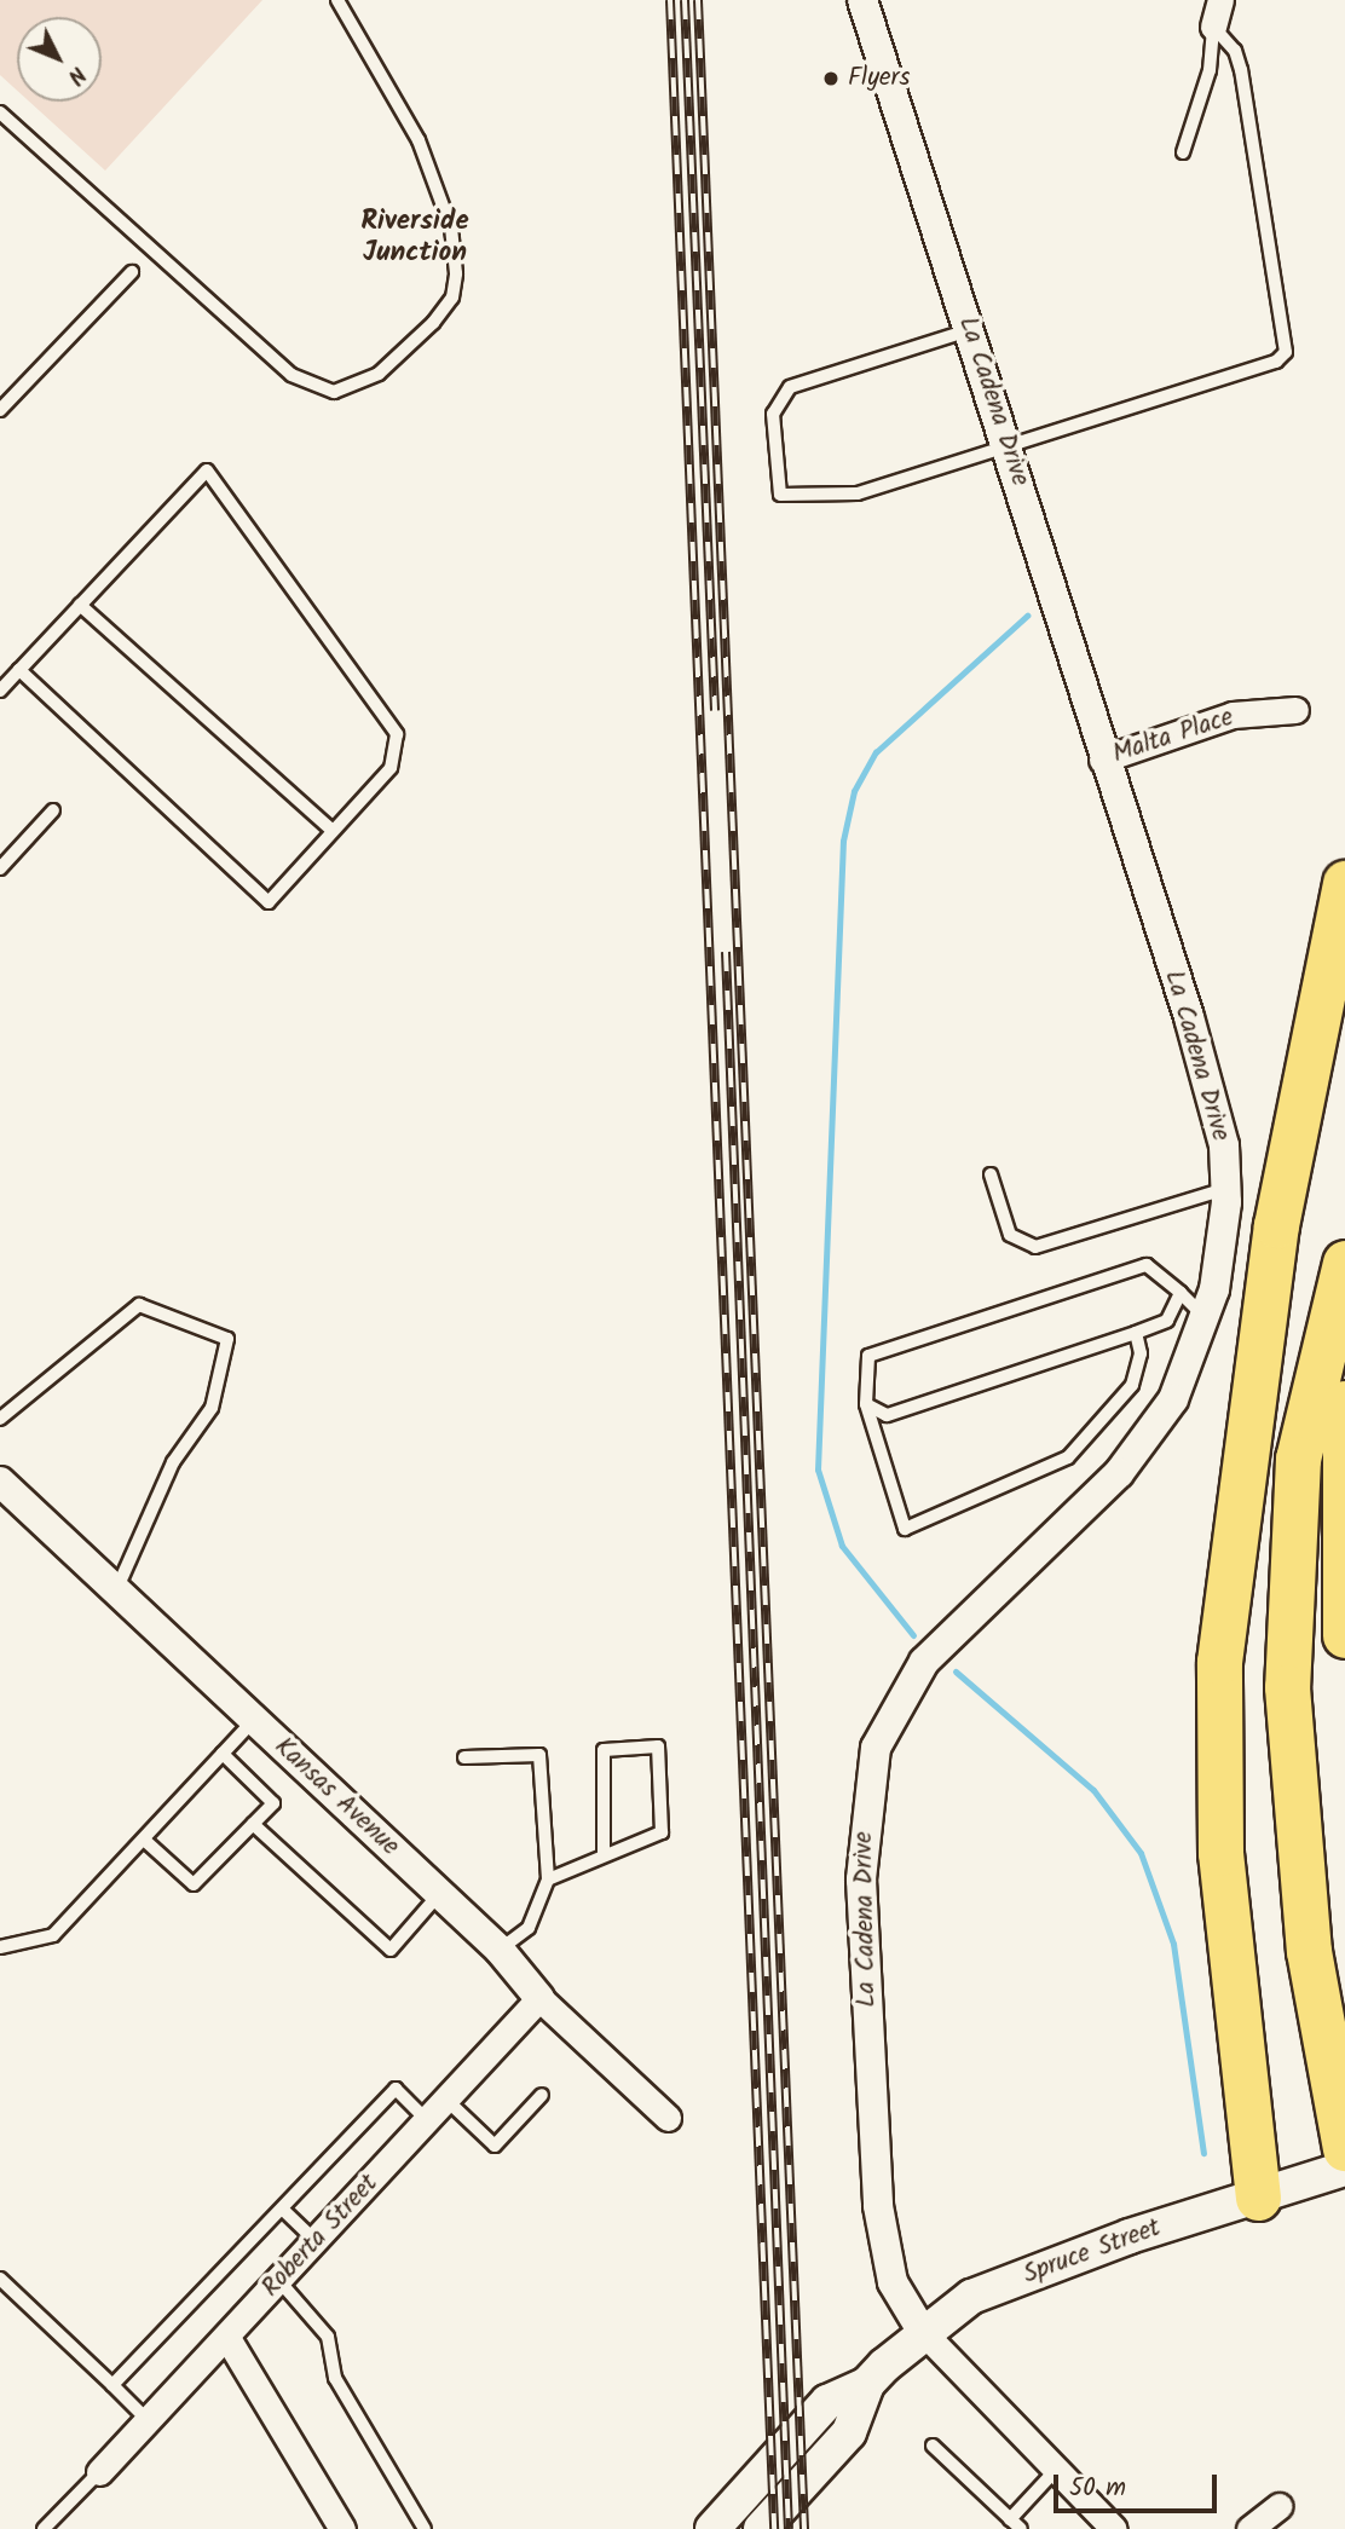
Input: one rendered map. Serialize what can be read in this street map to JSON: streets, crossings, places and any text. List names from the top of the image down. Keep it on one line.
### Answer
{"streets":{"main road":["Spruce Street"],"street":["La Cadena Drive","Malta Place","Kansas Avenue","Roberta Street"]},"crossings":[["La Cadena Drive","Malta Place"],["La Cadena Drive","Spruce Street"],["Kansas Avenue","Roberta Street"]],"districts":["Riverside Junction"],"places":["Flyers"],"scale_bar":"50 m","north":"bottom right"}
